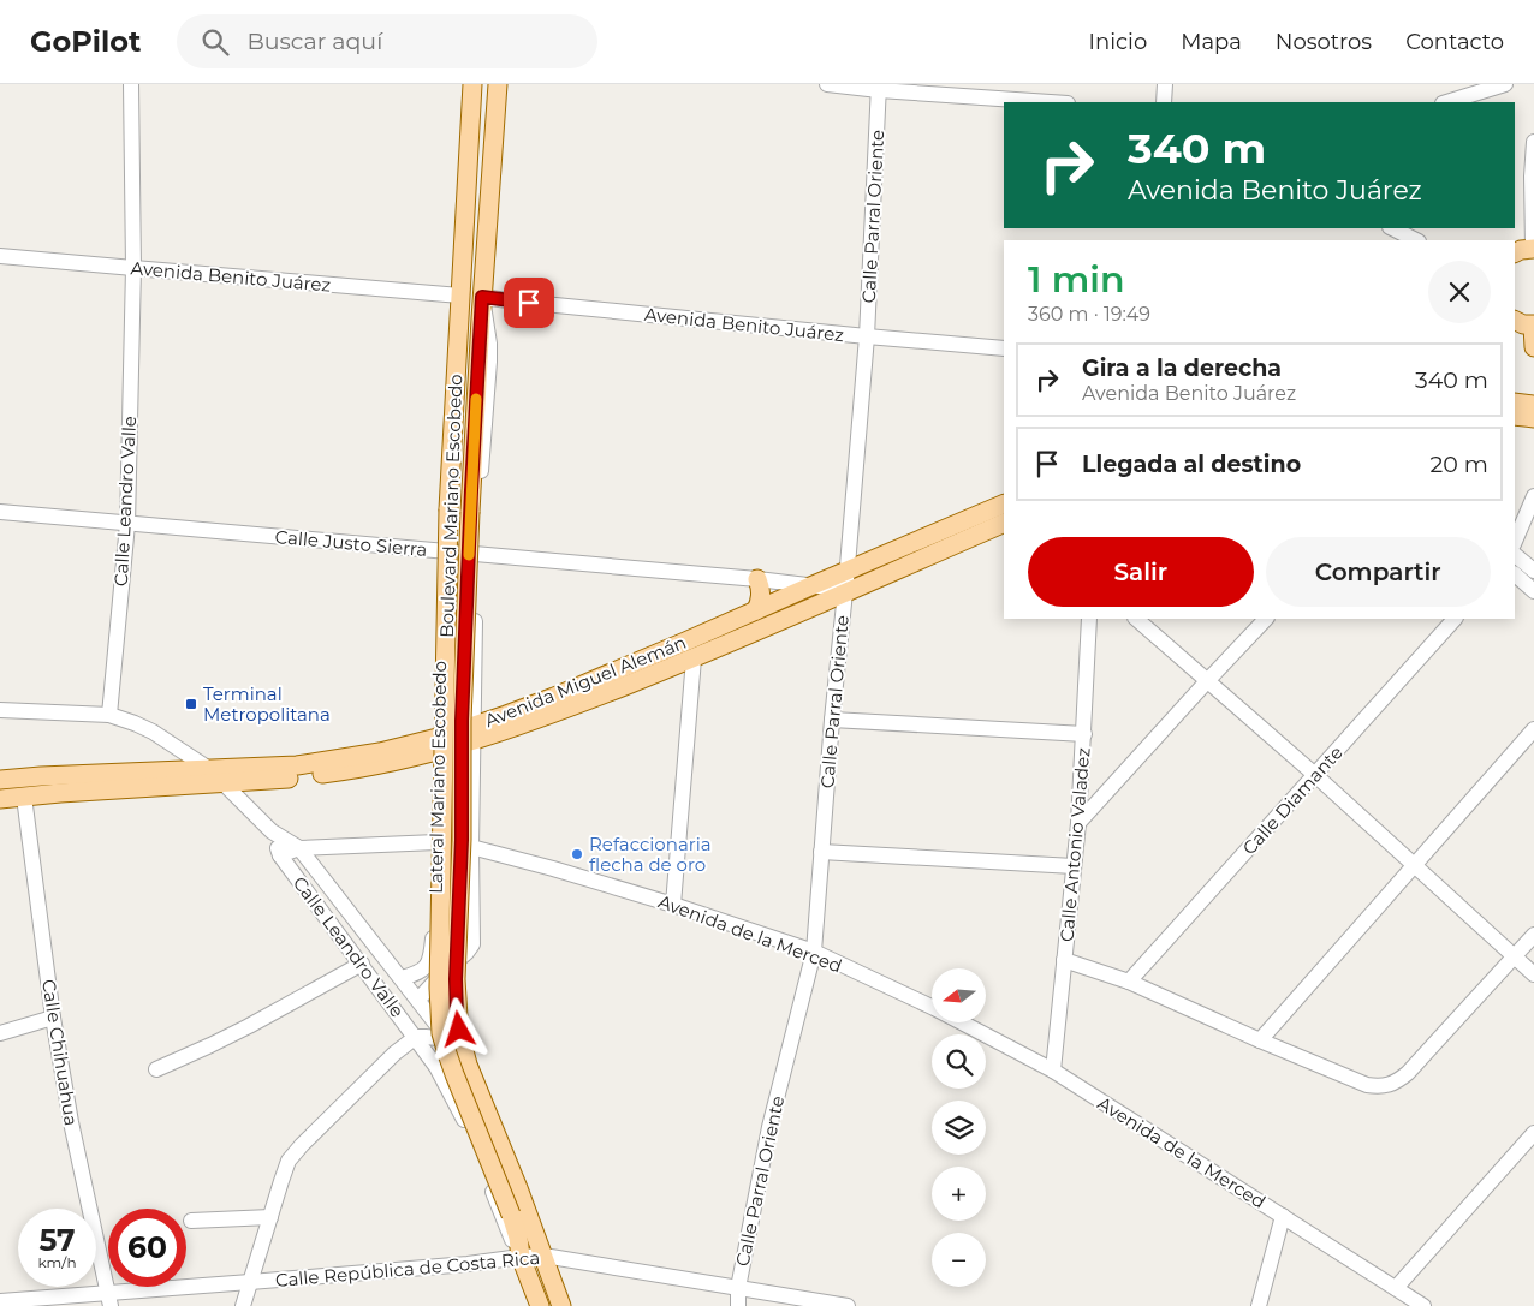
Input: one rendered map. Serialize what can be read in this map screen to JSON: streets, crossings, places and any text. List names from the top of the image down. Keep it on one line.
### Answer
{"streets":{"main road":["Boulevard Mariano Escobedo","Avenida Miguel Alemán"],"street":["Calle Parral Oriente","Avenida Benito Juárez","Calle Leandro Valle","Calle Justo Sierra","Lateral Mariano Escobedo","Calle Diamante","Calle Antonio Valadez","Avenida de la Merced","Calle Chihuahua","Calle República de Costa Rica"]},"crossings":[["Calle Parral Oriente","Avenida Benito Juárez"],["Calle Parral Oriente","Calle Justo Sierra"],["Calle Parral Oriente","Avenida Miguel Alemán"],["Calle Parral Oriente","Avenida de la Merced"],["Calle Parral Oriente","Calle República de Costa Rica"],["Avenida Benito Juárez","Calle Leandro Valle"],["Avenida Benito Juárez","Boulevard Mariano Escobedo"],["Calle Leandro Valle","Boulevard Mariano Escobedo"],["Calle Leandro Valle","Calle Justo Sierra"],["Calle Leandro Valle","Avenida Miguel Alemán"],["Calle Leandro Valle","Lateral Mariano Escobedo"],["Calle Leandro Valle","Avenida de la Merced"],["Calle Leandro Valle","Calle República de Costa Rica"],["Boulevard Mariano Escobedo","Lateral Mariano Escobedo"],["Boulevard Mariano Escobedo","Calle República de Costa Rica"],["Calle Justo Sierra","Avenida Miguel Alemán"],["Calle Justo Sierra","Lateral Mariano Escobedo"],["Avenida Miguel Alemán","Lateral Mariano Escobedo"],["Avenida Miguel Alemán","Calle Chihuahua"],["Lateral Mariano Escobedo","Avenida de la Merced"],["Calle Antonio Valadez","Avenida de la Merced"],["Calle Chihuahua","Calle República de Costa Rica"]],"places":{"transit":["Terminal Metropolitana"],"other":["Refaccionaria flecha de oro"]},"north":"left","page":{"header":"GoPilot","search":"Buscar aquí","nav":["Inicio","Mapa","Nosotros","Contacto"],"turn":["340 m","Avenida Benito Juárez"],"heading":["1 min","360 m · 19:49"],"list":[{"name":"Gira a la derecha","note":"Avenida Benito Juárez","value":"340 m"},{"name":"Llegada al destino","value":"20 m"}],"buttons":["Salir","Compartir"],"map_buttons":["+","−"],"speed":"57 km/h","limit":"60"}}
